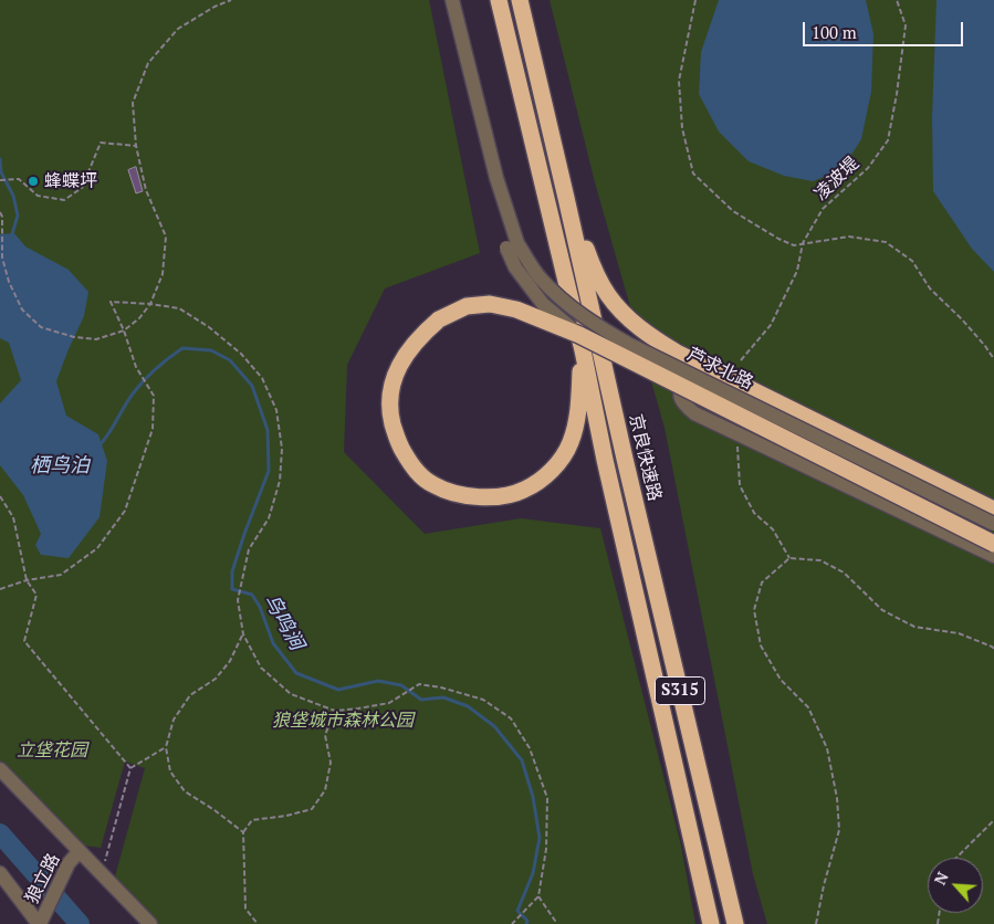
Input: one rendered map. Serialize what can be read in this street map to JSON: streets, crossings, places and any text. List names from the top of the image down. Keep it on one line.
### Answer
{"streets":{"highway":["京良快速路","S315"],"street":["芦求北路","狼立路"],"path":["凌波堤"]},"crossings":[["芦求北路","S315"]],"water":["栖鸟泊","鸟鸣涧"],"parks":["狼垡城市森林公园","立垡花园"],"places":["蜂蝶坪"],"scale_bar":"100 m","north":"top left"}
